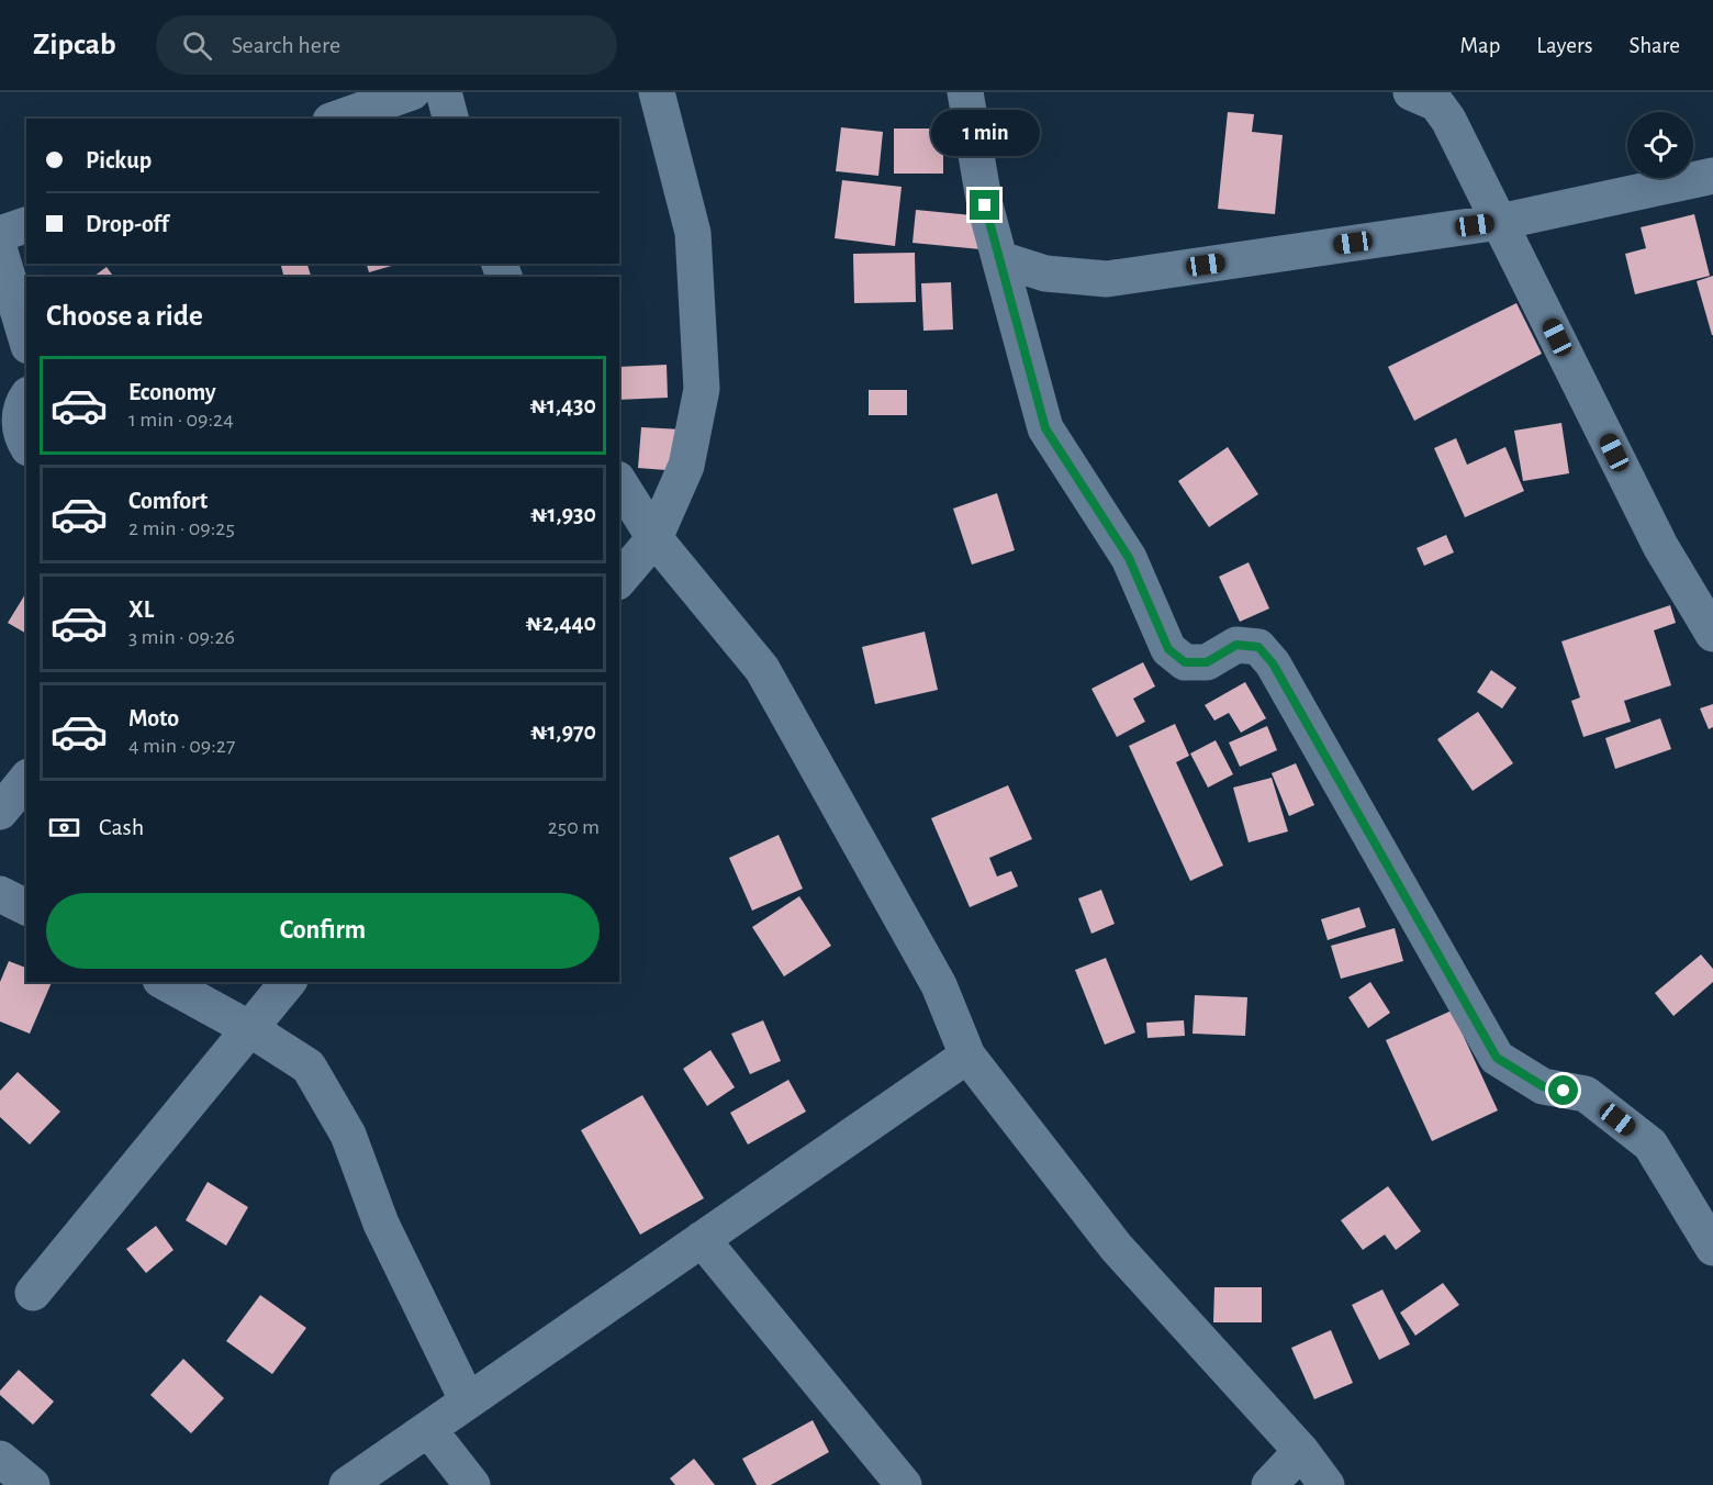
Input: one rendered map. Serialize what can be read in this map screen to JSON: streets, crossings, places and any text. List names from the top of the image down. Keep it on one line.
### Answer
{"page":{"header":"Zipcab","search":"Search here","nav":["Map","Layers","Share"],"bubble":"1 min","banner":["Pickup","Drop-off"],"heading":"Choose a ride","list":[{"name":"Economy","note":"1 min · 09:24","value":"₦1,430"},{"name":"Comfort","note":"2 min · 09:25","value":"₦1,930"},{"name":"XL","note":"3 min · 09:26","value":"₦2,440"},{"name":"Moto","note":"4 min · 09:27","value":"₦1,970"}],"pay":["Cash","250 m"],"buttons":"Confirm"}}
